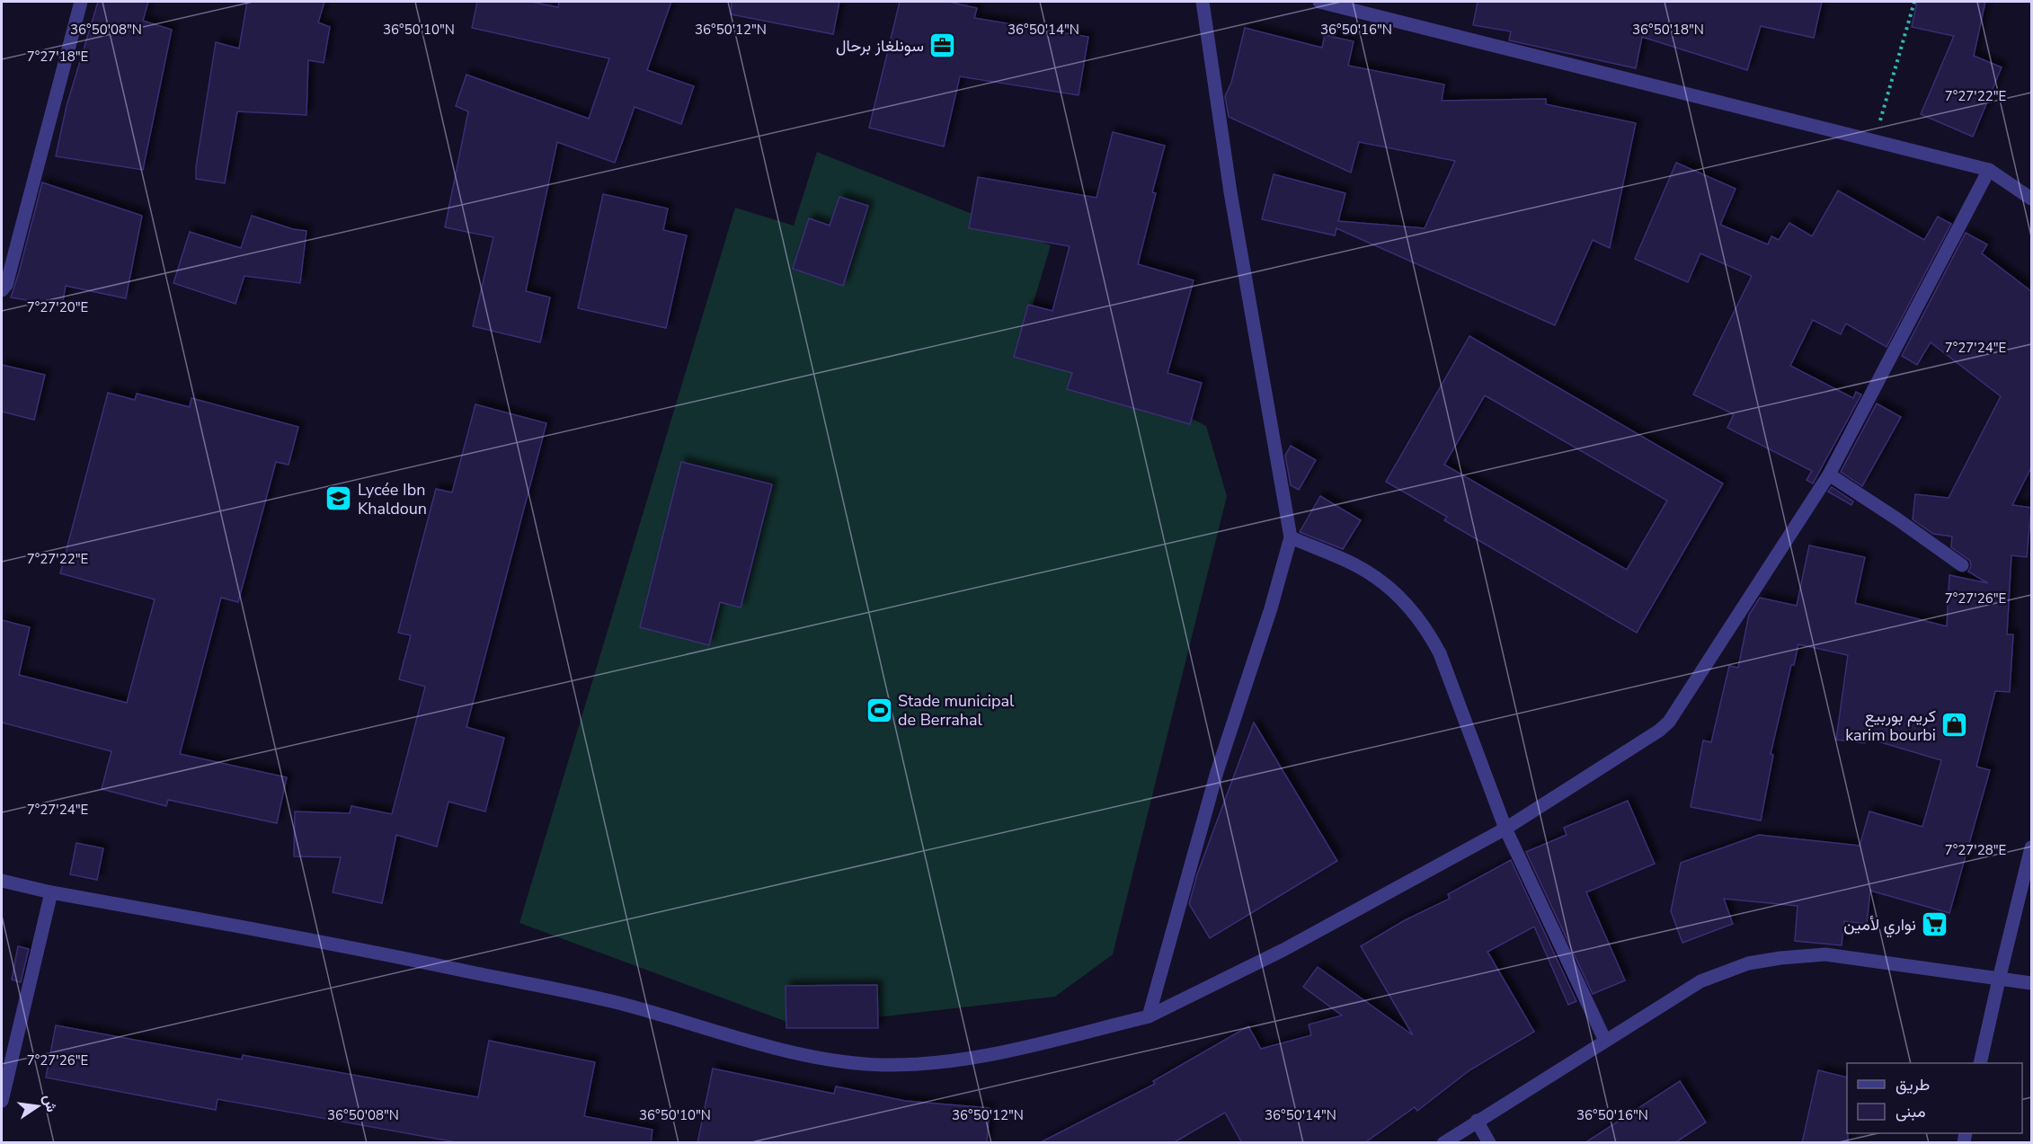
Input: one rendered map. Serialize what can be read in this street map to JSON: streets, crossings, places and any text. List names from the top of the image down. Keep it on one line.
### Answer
{"places":{"office":["سونلغاز برحال"],"school or university":["Lycée Ibn Khaldoun"],"sports":["Stade municipal de Berrahal"],"shop":["كريم بوربيع karim bourbi"],"supermarket":["نواري لأمين"]},"legend":["طريق","مبنى"],"north":"right","coordinates":["36°50'08\"N","36°50'10\"N","36°50'12\"N","36°50'14\"N","36°50'16\"N","36°50'18\"N","7°27'18\"E","7°27'22\"E","7°27'20\"E","7°27'24\"E","7°27'26\"E","7°27'28\"E"]}
